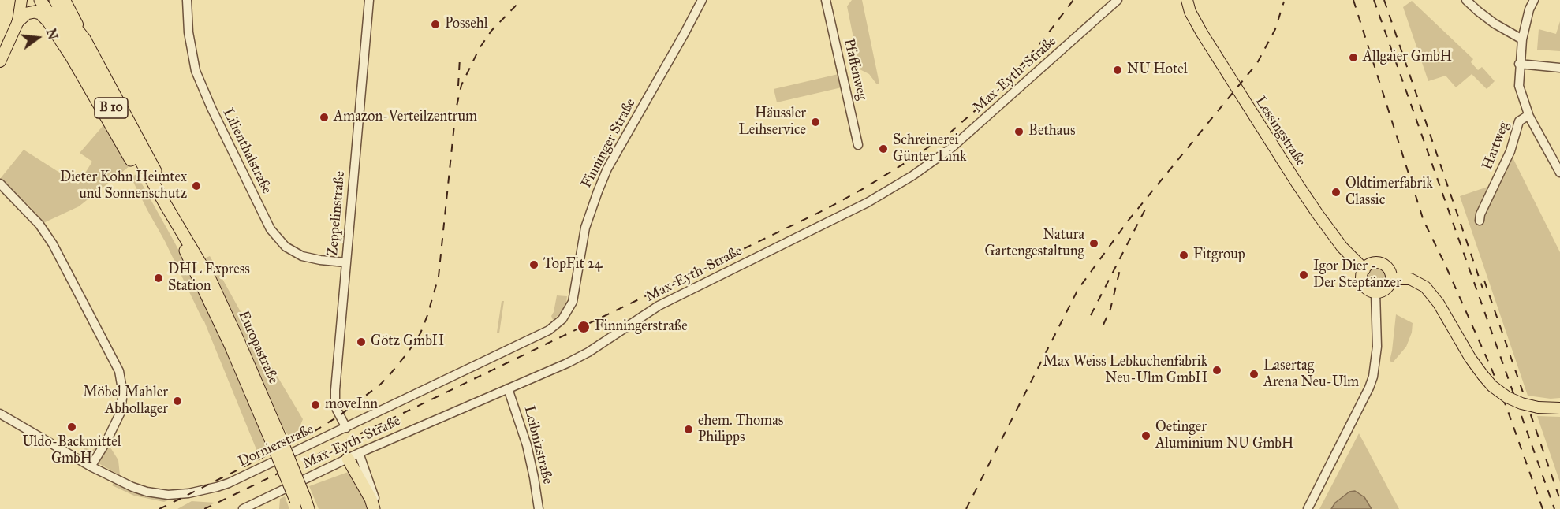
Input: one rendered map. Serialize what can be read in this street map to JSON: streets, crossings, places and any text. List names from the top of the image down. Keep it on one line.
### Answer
{"streets":{"highway":["B 10","Europastraße"],"main road":["Lessingstraße"],"street":["Pfaffenweg","Max-Eyth-Straße","Finninger Straße","Hartweg","Lilienthalstraße","Zeppelinstraße","Leibnizstraße","Dornierstraße"]},"crossings":[["Max-Eyth-Straße","Leibnizstraße"],["Finninger Straße","Dornierstraße"],["Lilienthalstraße","Zeppelinstraße"],["Zeppelinstraße","Dornierstraße"]],"places":["Possehl","Allgaier GmbH","NU Hotel","Amazon-Verteilzentrum","Häussler Leihservice","Bethaus","Schreinerei Günter Link","Dieter Kohn Heimtex und Sonnenschutz","Oldtimerfabrik Classic","Natura Gartengestaltung","Fitgroup","TopFit 24","Igor Dier - Der Steptänzer","DHL Express Station","Finningerstraße","Götz GmbH","Max Weiss Lebkuchenfabrik Neu-Ulm GmbH","Lasertag Arena Neu-Ulm","Möbel Mahler Abhollager","moveInn","Uldo-Backmittel GmbH","ehem. Thomas Philipps","Oetinger Aluminium NU GmbH"],"north":"right"}
